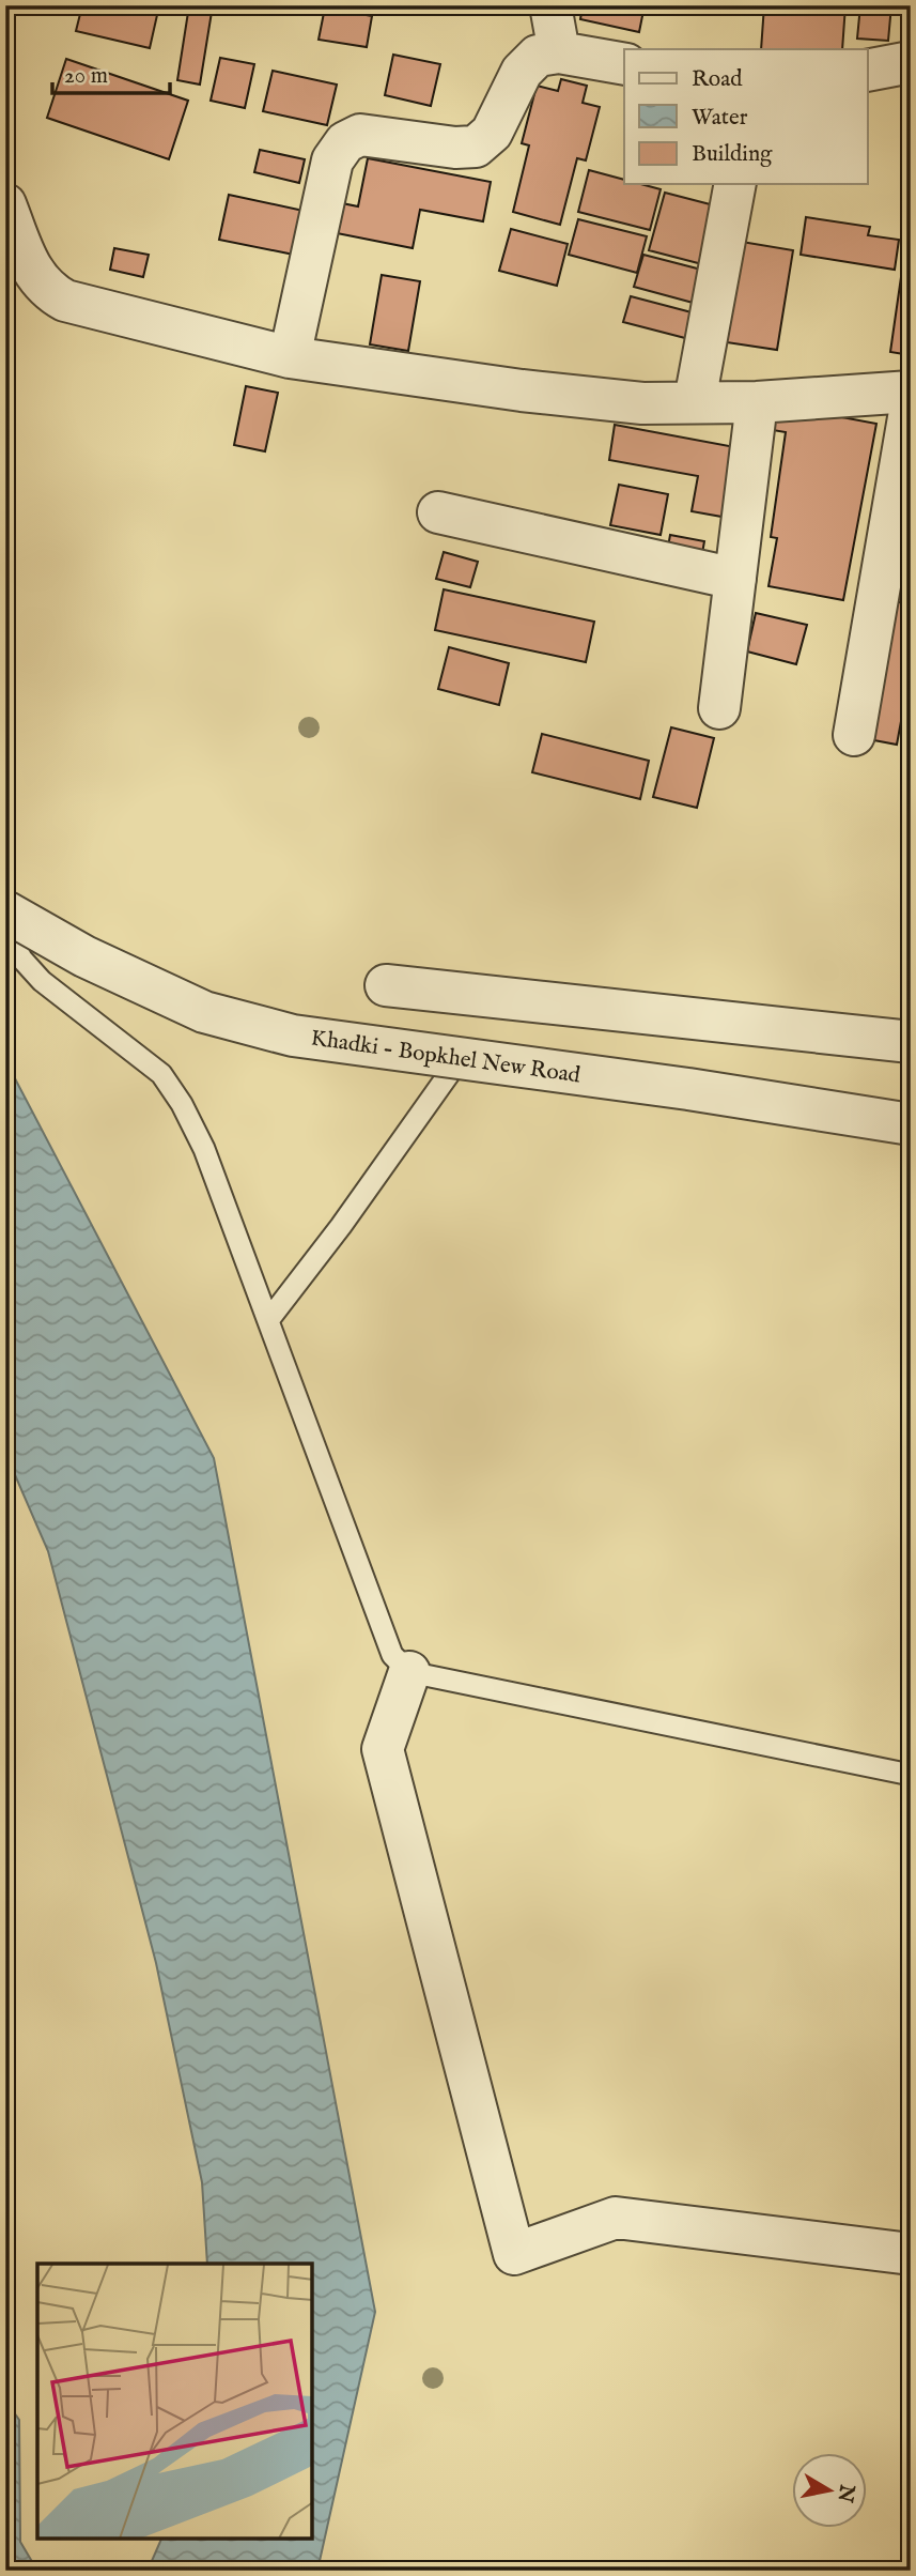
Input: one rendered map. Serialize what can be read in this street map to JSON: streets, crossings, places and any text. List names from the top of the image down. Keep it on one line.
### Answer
{"streets":{"street":["Khadki - Bopkhel New Road"]},"legend":["Road","Water","Building"],"scale_bar":"20 m","north":"right"}
